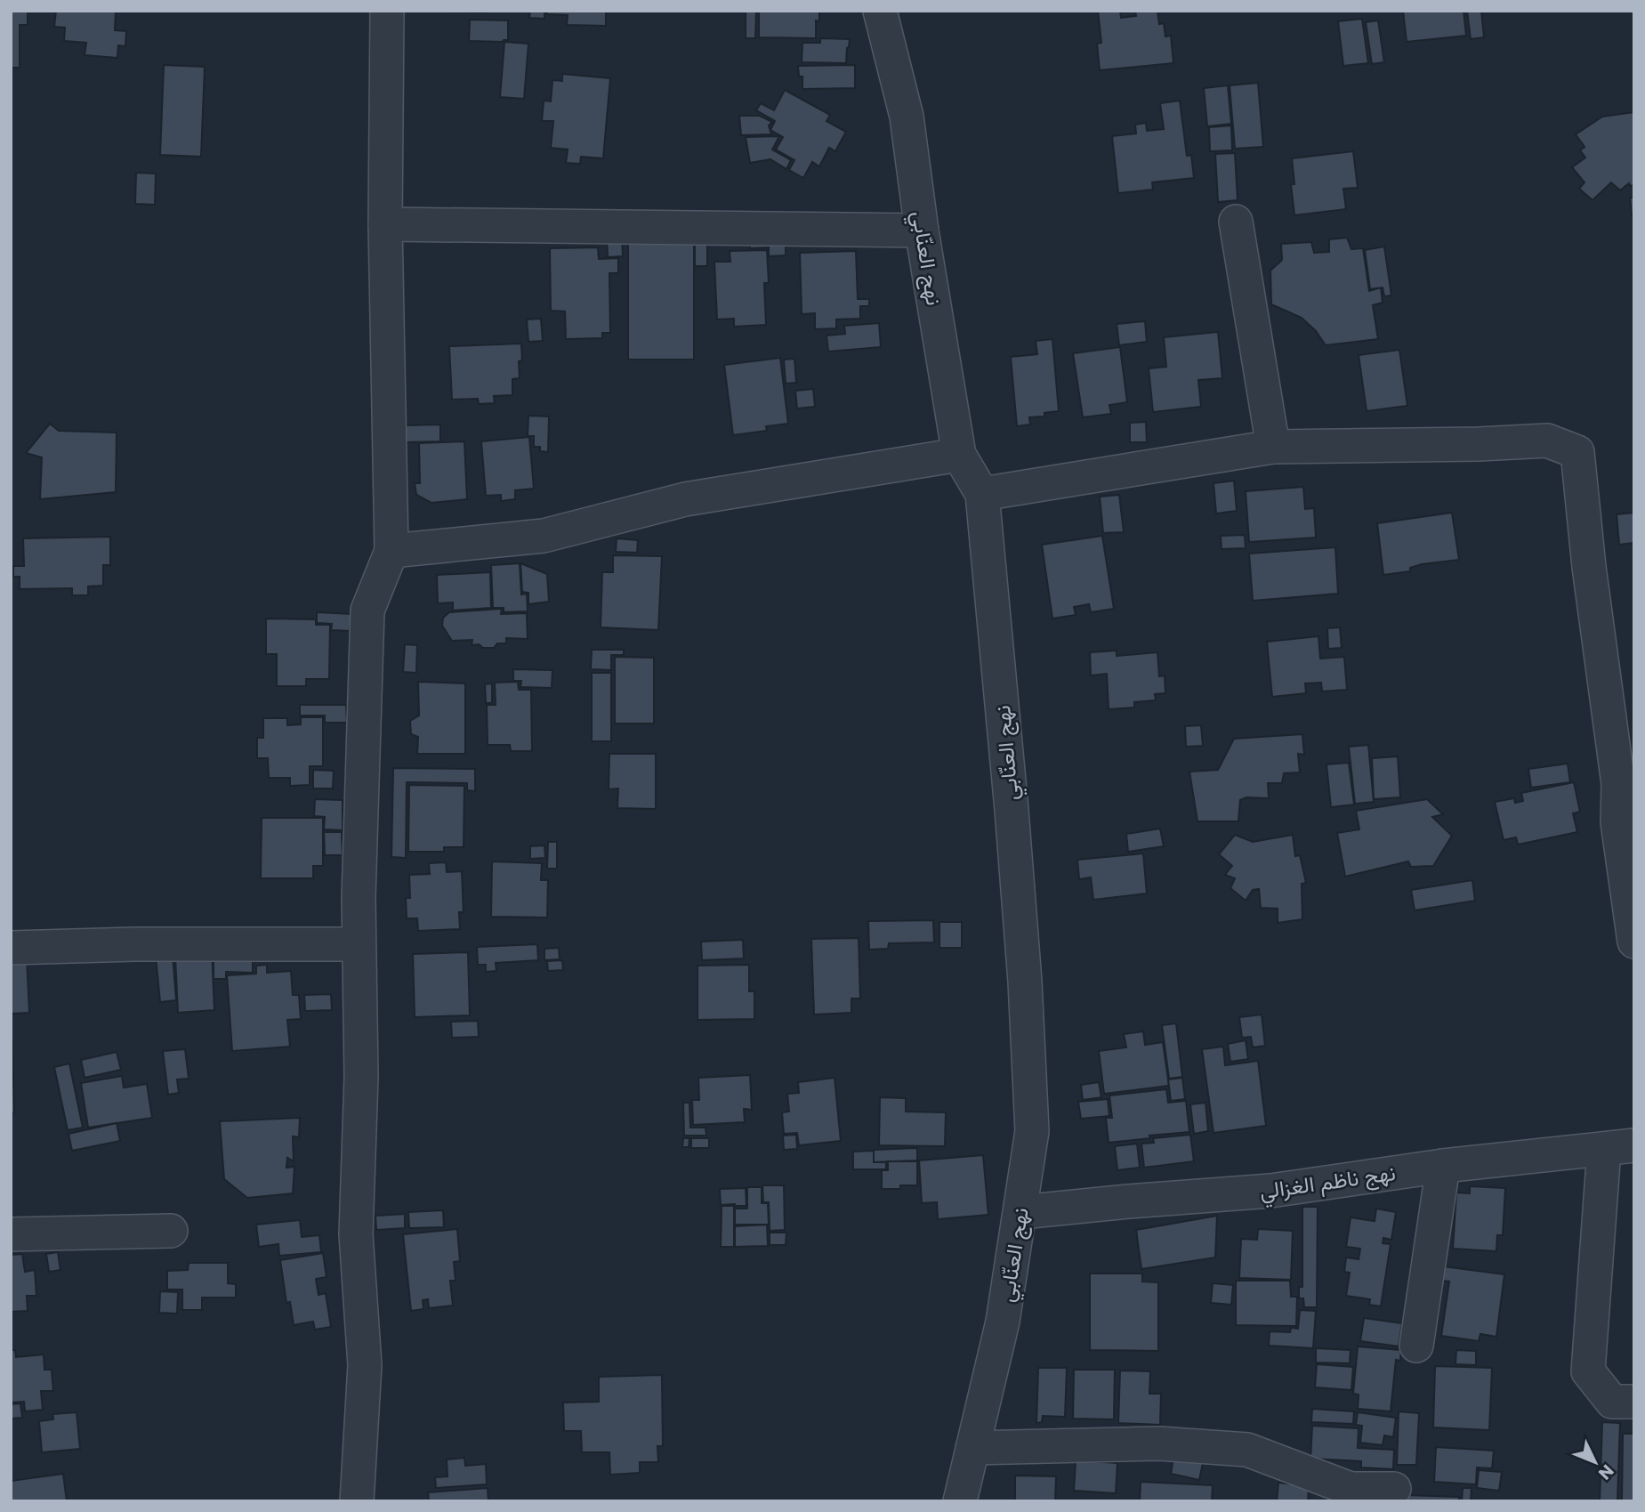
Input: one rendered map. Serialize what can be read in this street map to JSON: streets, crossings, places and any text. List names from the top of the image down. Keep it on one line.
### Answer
{"streets":{"street":["نهج العنّابي","نهج ناظم الغزالي"]},"crossings":[["نهج العنّابي","نهج ناظم الغزالي"]],"north":"bottom right"}
